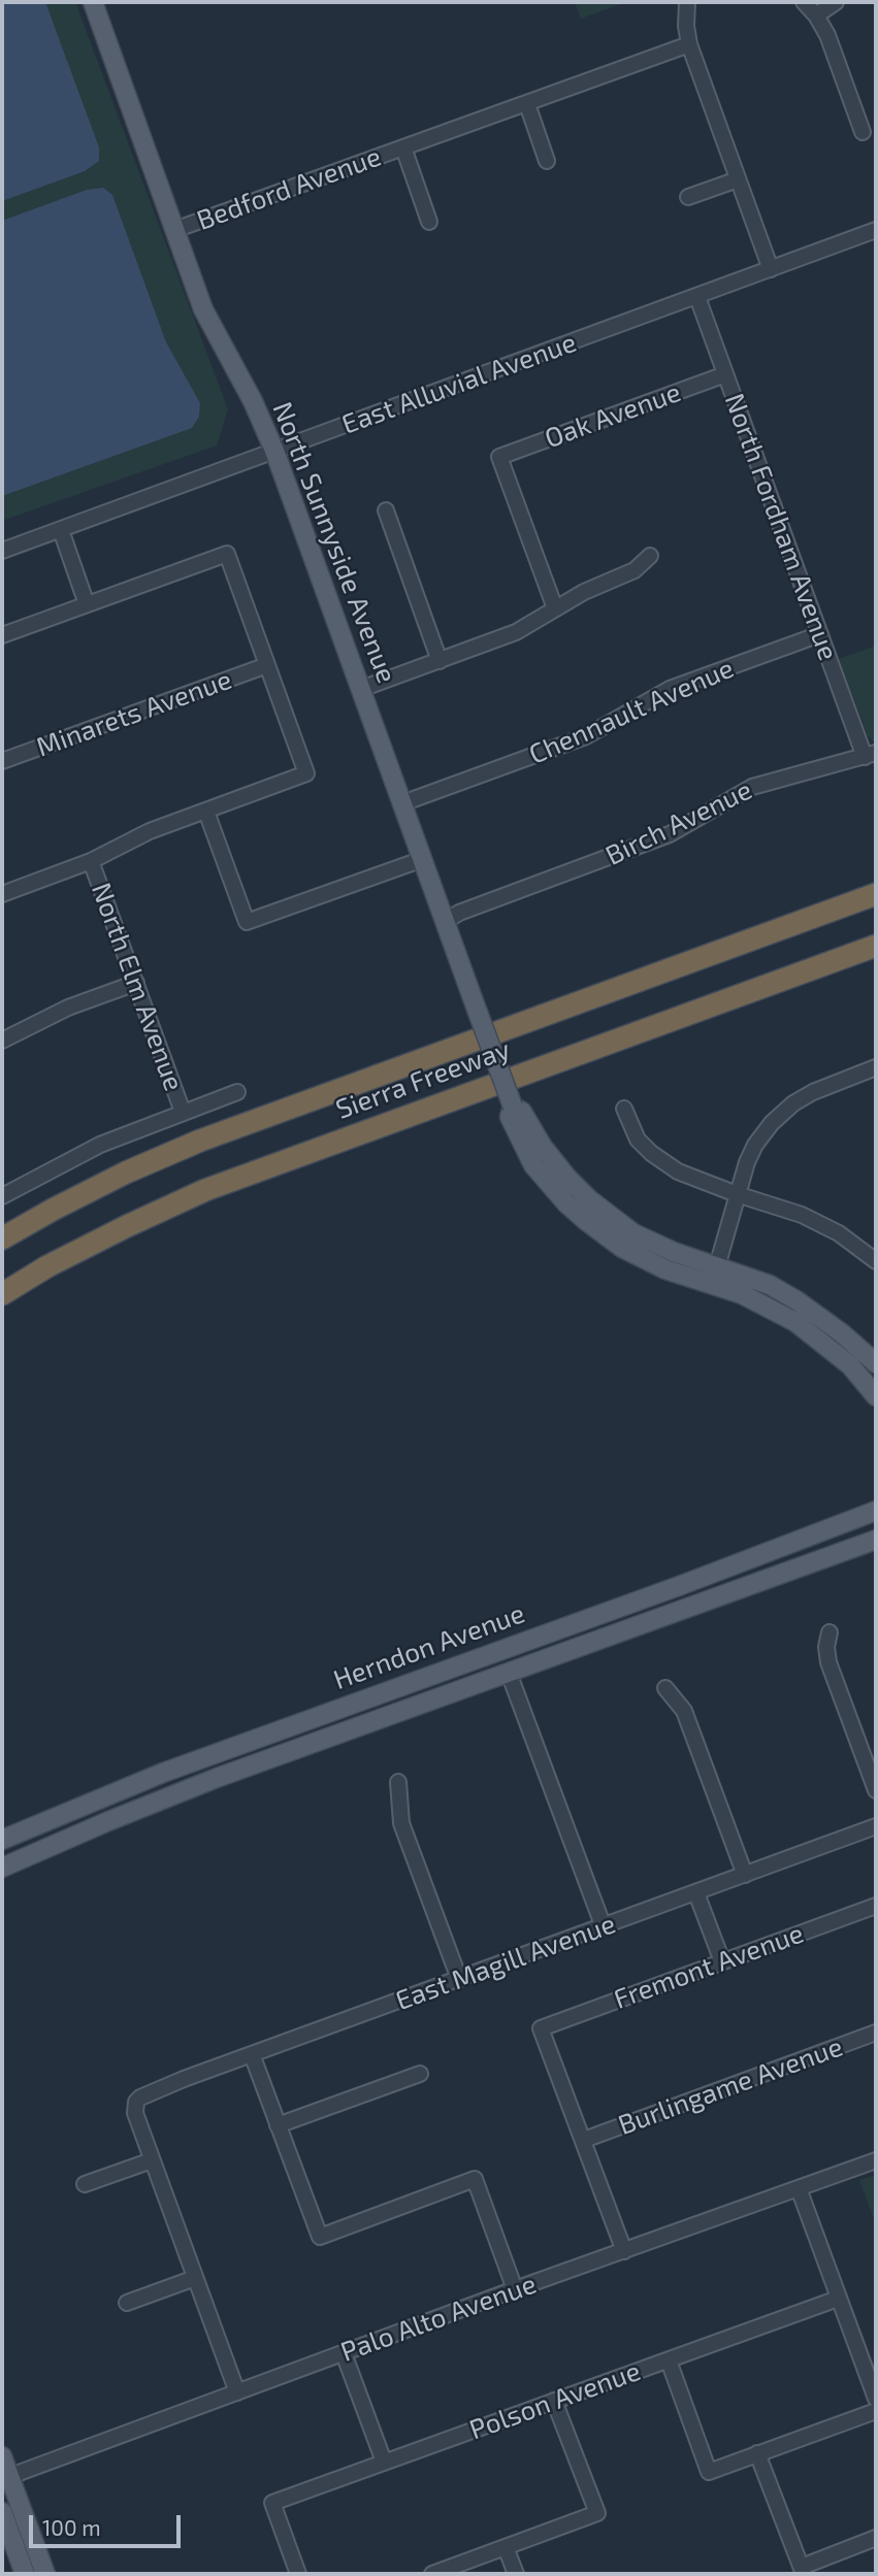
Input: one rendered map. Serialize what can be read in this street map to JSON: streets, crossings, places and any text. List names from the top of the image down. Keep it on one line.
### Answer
{"streets":{"highway":["Sierra Freeway"],"main road":["North Sunnyside Avenue","Herndon Avenue"],"street":["Bedford Avenue","East Alluvial Avenue","Oak Avenue","North Fordham Avenue","Chennault Avenue","Minarets Avenue","Birch Avenue","North Elm Avenue","East Magill Avenue","Fremont Avenue","Burlingame Avenue","Palo Alto Avenue","Polson Avenue"]},"crossings":[["Bedford Avenue","North Sunnyside Avenue"],["East Alluvial Avenue","North Fordham Avenue"],["East Alluvial Avenue","North Sunnyside Avenue"],["Oak Avenue","North Fordham Avenue"],["North Fordham Avenue","Chennault Avenue"],["North Fordham Avenue","Birch Avenue"],["North Sunnyside Avenue","Chennault Avenue"],["North Sunnyside Avenue","Birch Avenue"],["Fremont Avenue","Burlingame Avenue"]],"scale_bar":"100 m"}
